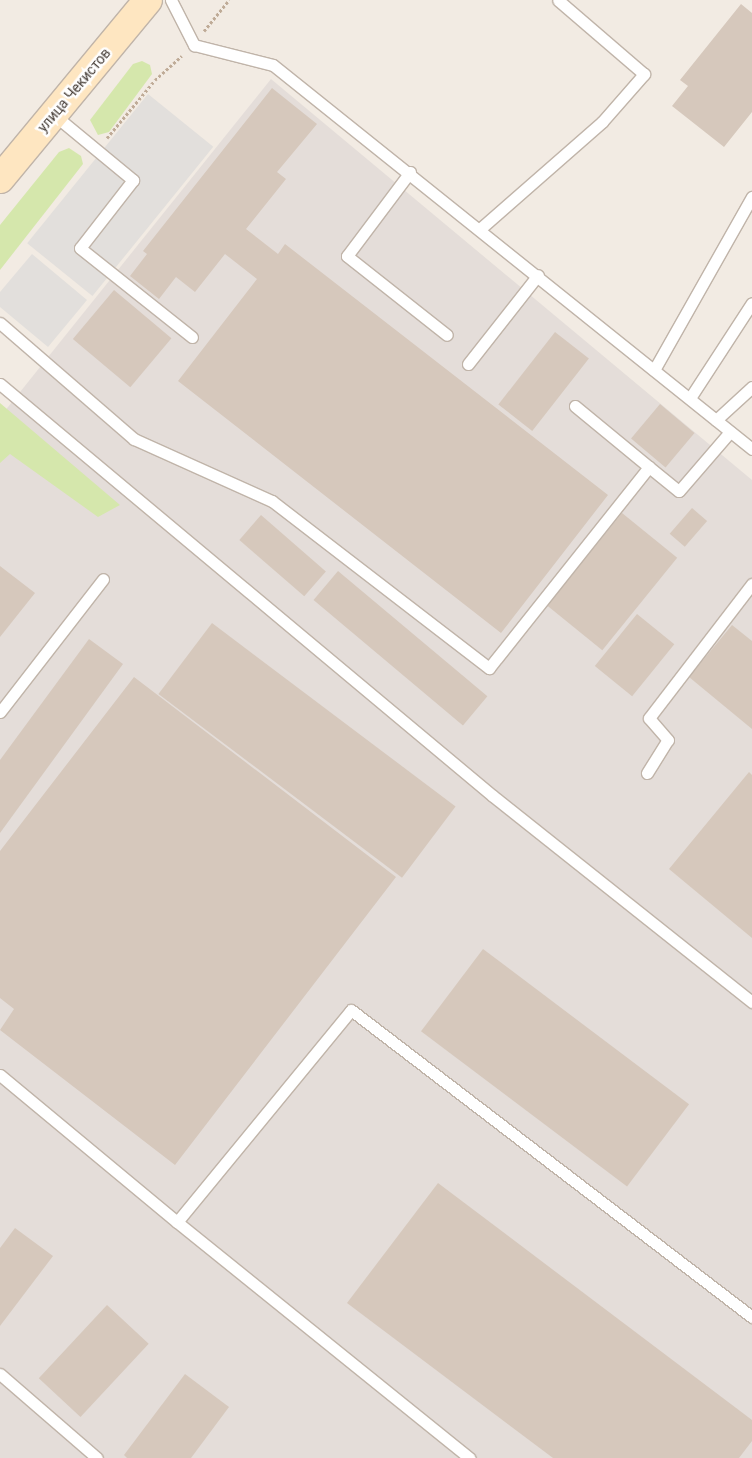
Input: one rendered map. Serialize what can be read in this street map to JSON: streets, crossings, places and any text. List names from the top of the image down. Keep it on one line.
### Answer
{"streets":{"main road":["улица Чекистов"]}}
